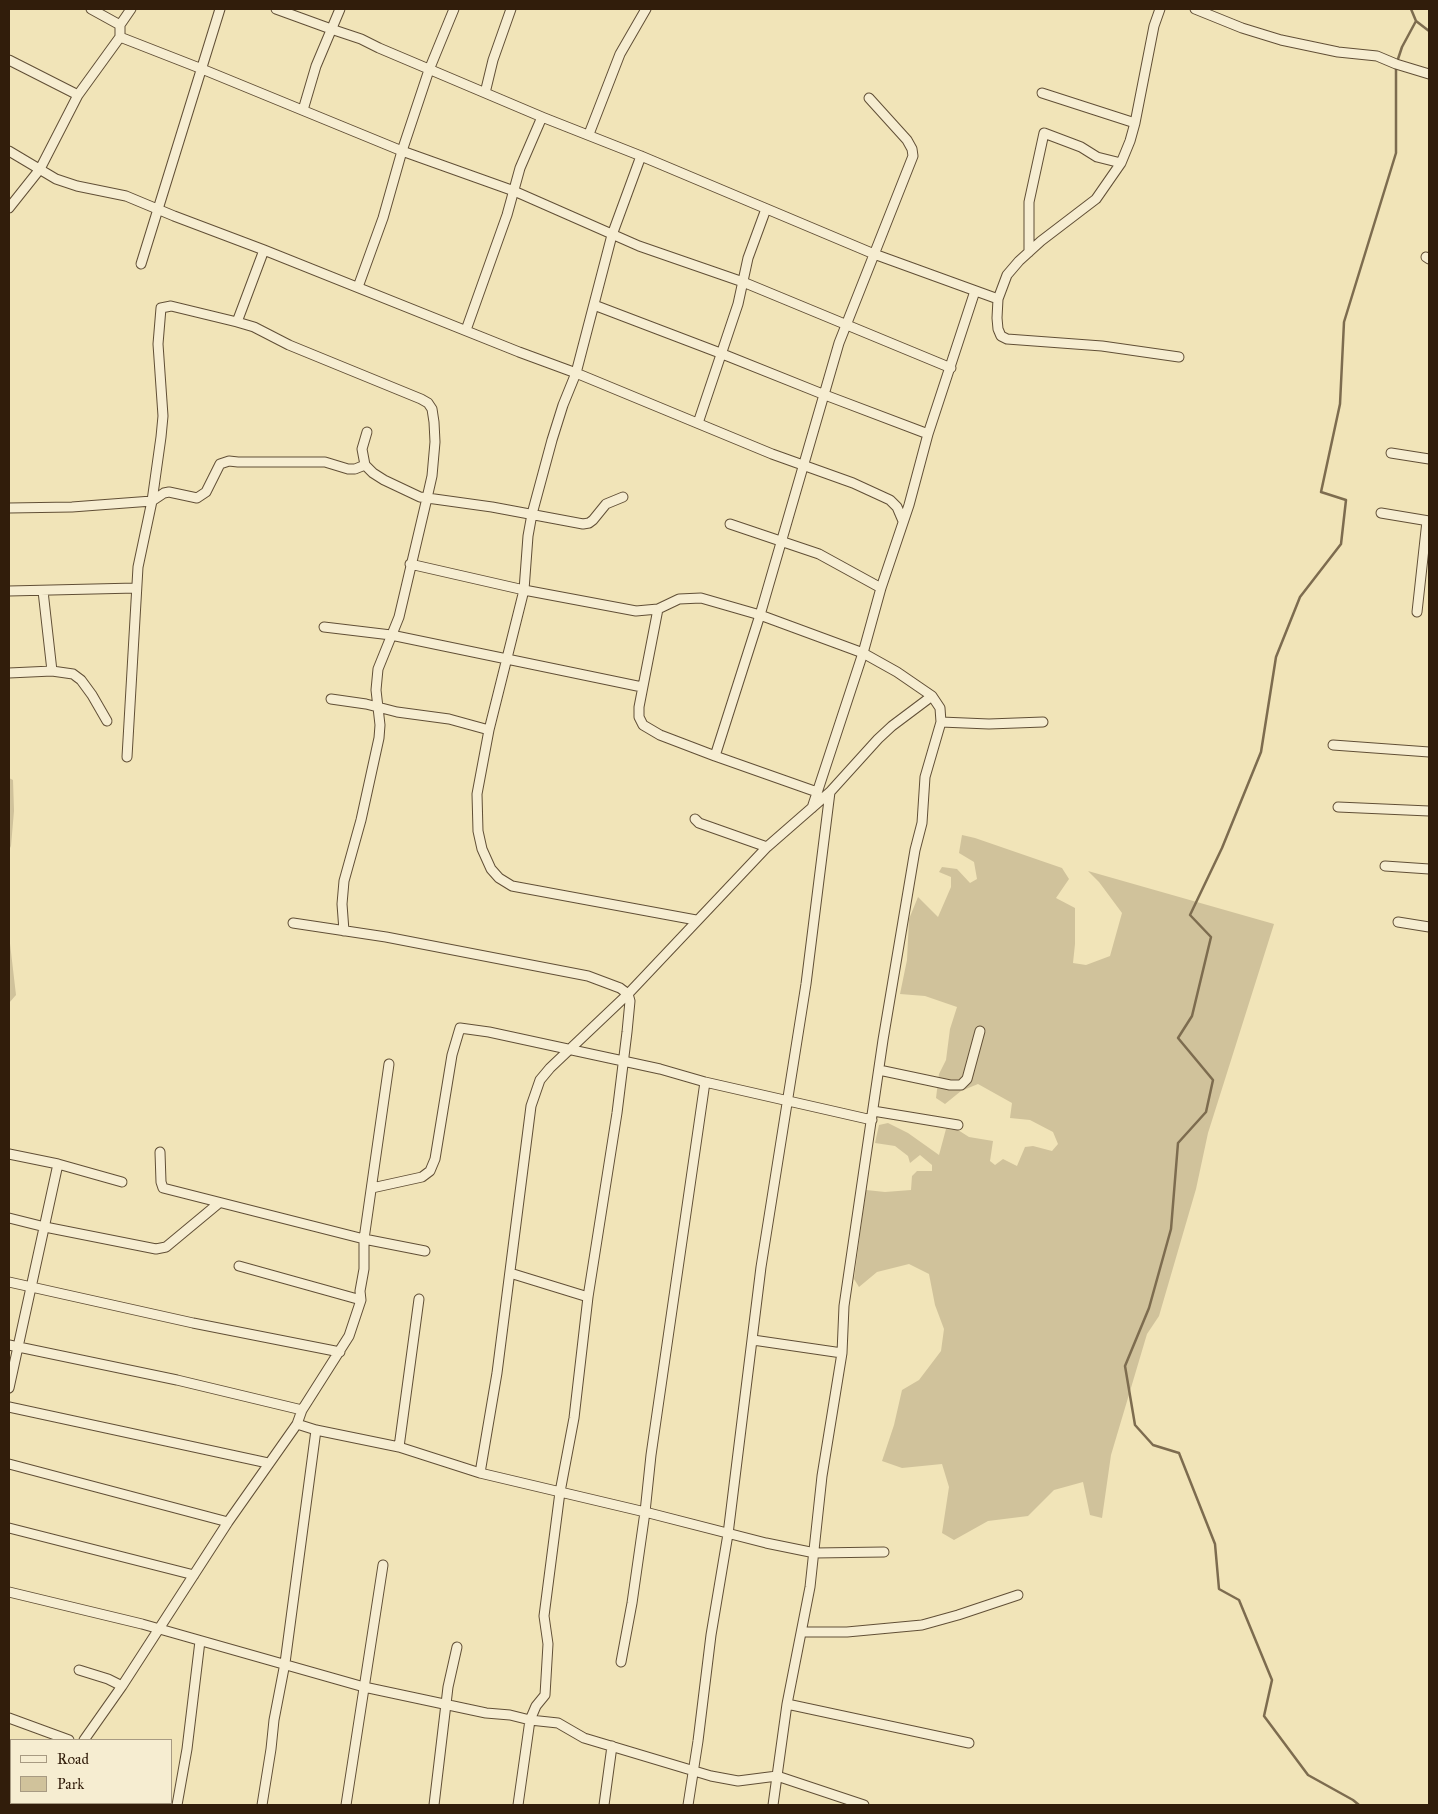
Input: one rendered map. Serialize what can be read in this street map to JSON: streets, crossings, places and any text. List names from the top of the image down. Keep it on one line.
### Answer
{"legend":["Road","Park"]}
